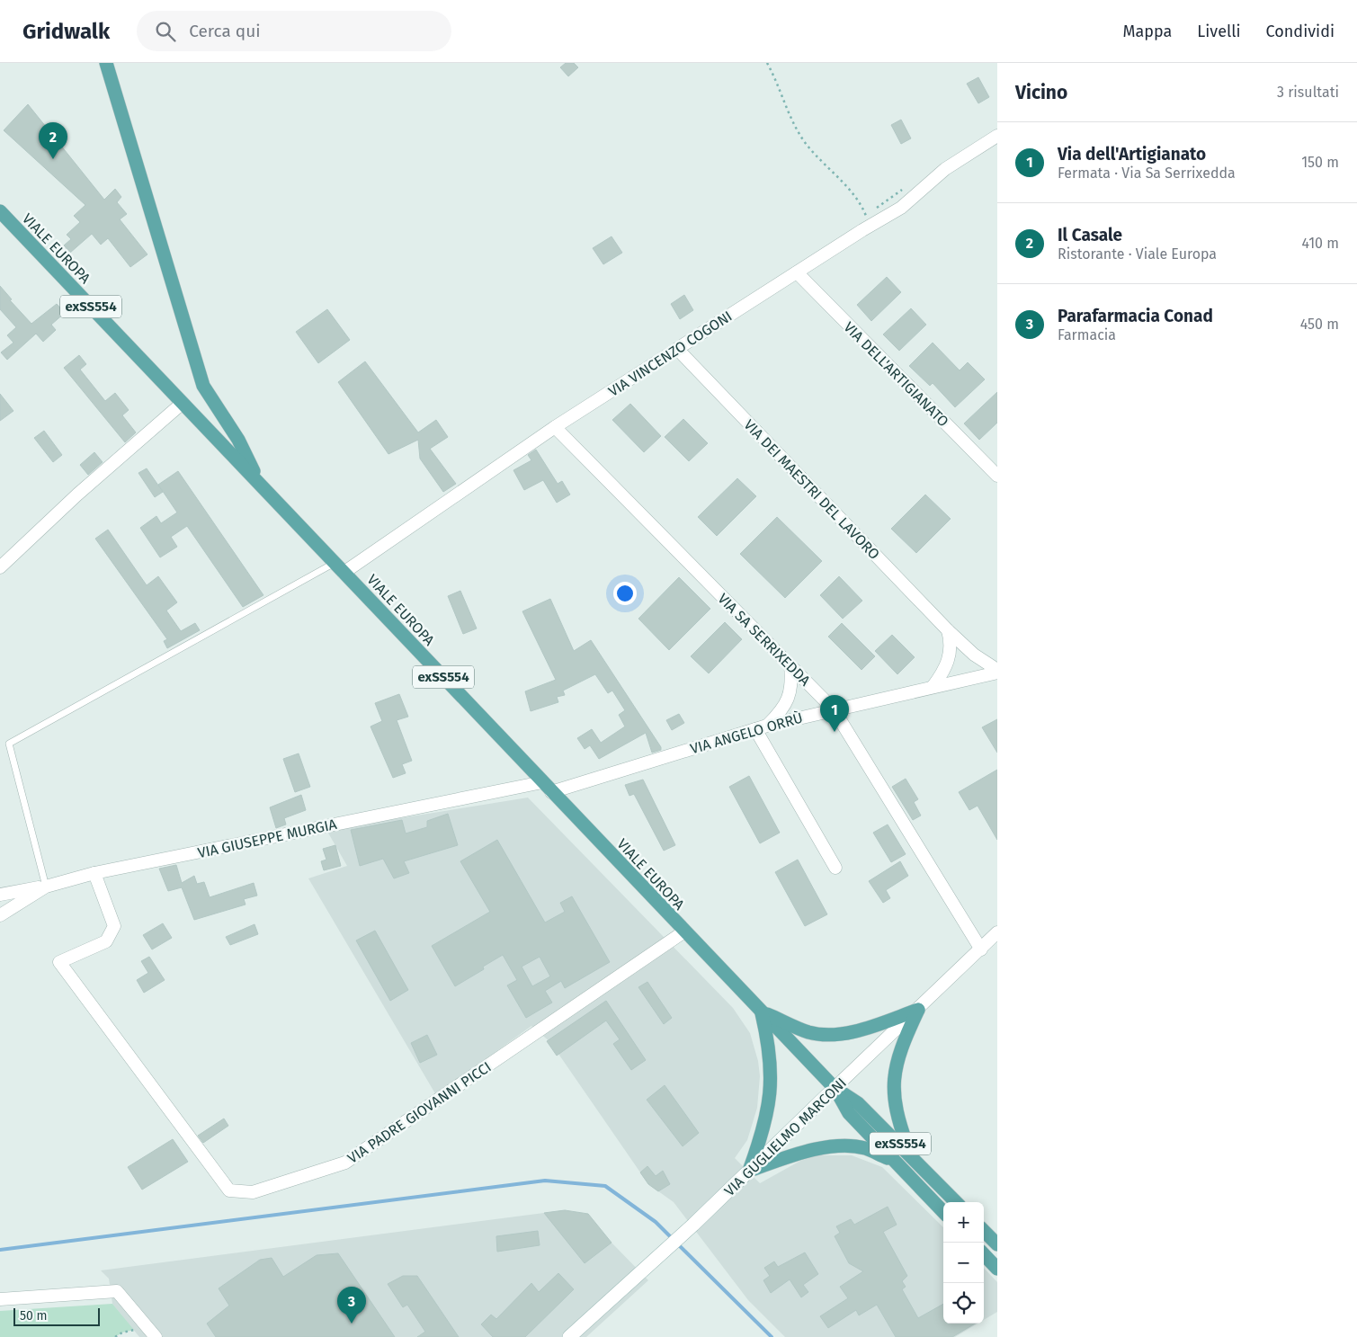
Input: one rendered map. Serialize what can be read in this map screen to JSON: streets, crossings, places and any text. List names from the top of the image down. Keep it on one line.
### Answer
{"streets":{"main road":["VIALE EUROPA","exSS554","VIA GUGLIELMO MARCONI"],"street":["VIA VINCENZO COGONI","VIA DELL'ARTIGIANATO","VIA DEI MAESTRI DEL LAVORO","VIA SA SERRIXEDDA","VIA ANGELO ORRÙ","VIA GIUSEPPE MURGIA","VIA PADRE GIOVANNI PICCI"]},"crossings":[["VIALE EUROPA","VIA VINCENZO COGONI"],["VIALE EUROPA","VIA ANGELO ORRÙ"],["VIALE EUROPA","VIA GIUSEPPE MURGIA"],["VIALE EUROPA","VIA PADRE GIOVANNI PICCI"],["VIALE EUROPA","VIA GUGLIELMO MARCONI"],["VIA VINCENZO COGONI","VIA DELL'ARTIGIANATO"],["VIA VINCENZO COGONI","VIA DEI MAESTRI DEL LAVORO"],["VIA VINCENZO COGONI","VIA SA SERRIXEDDA"],["VIA DEI MAESTRI DEL LAVORO","VIA ANGELO ORRÙ"],["VIA SA SERRIXEDDA","VIA ANGELO ORRÙ"],["VIA SA SERRIXEDDA","VIA GUGLIELMO MARCONI"],["VIA ANGELO ORRÙ","VIA GIUSEPPE MURGIA"],["VIA GIUSEPPE MURGIA","VIA PADRE GIOVANNI PICCI"]],"scale_bar":"50 m","page":{"header":"Gridwalk","search":"Cerca qui","nav":["Mappa","Livelli","Condividi"],"heading":["Vicino","3 risultati"],"list":[{"mark":"1","name":"Via dell'Artigianato","note":"Fermata · Via Sa Serrixedda","value":"150 m"},{"mark":"2","name":"Il Casale","note":"Ristorante · Viale Europa","value":"410 m"},{"mark":"3","name":"Parafarmacia Conad","note":"Farmacia","value":"450 m"}],"pins":["2","1","3"],"map_buttons":["+","−"],"scale":"50 m"}}
